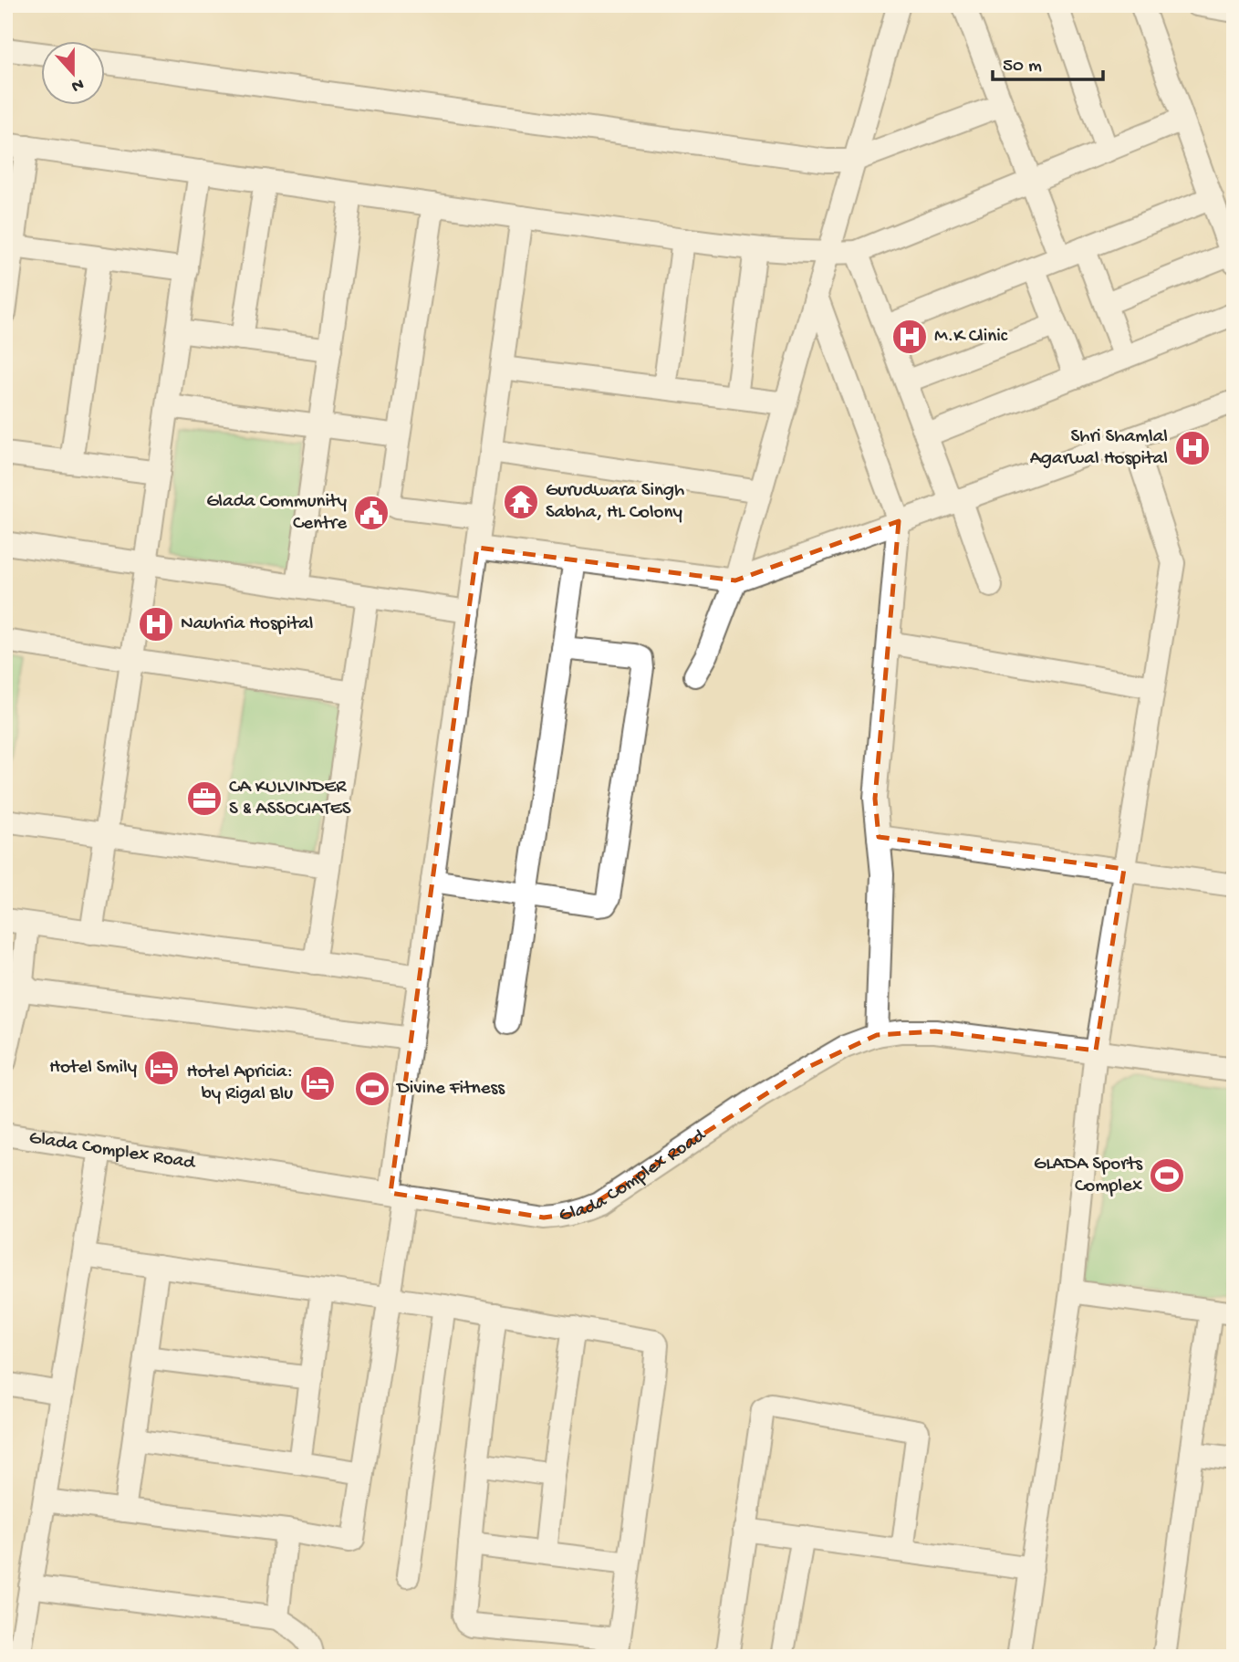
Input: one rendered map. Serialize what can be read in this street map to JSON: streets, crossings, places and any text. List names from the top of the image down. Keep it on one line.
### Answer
{"streets":{"street":["Glada Complex Road"]},"places":{"hospital":["M.K Clinic","Shri Shamlal Agarwal Hospital","Nauhria Hospital"],"temple":["Gurudwara Singh Sabha, HL Colony"],"public building":["Glada Community Centre"],"office":["CA KULVINDER S & ASSOCIATES"],"hotel":["Hotel Smily","Hotel Apricia: by Rigal Blu"],"sports":["Divine Fitness","GLADA Sports Complex"]},"scale_bar":"50 m","north":"bottom"}
